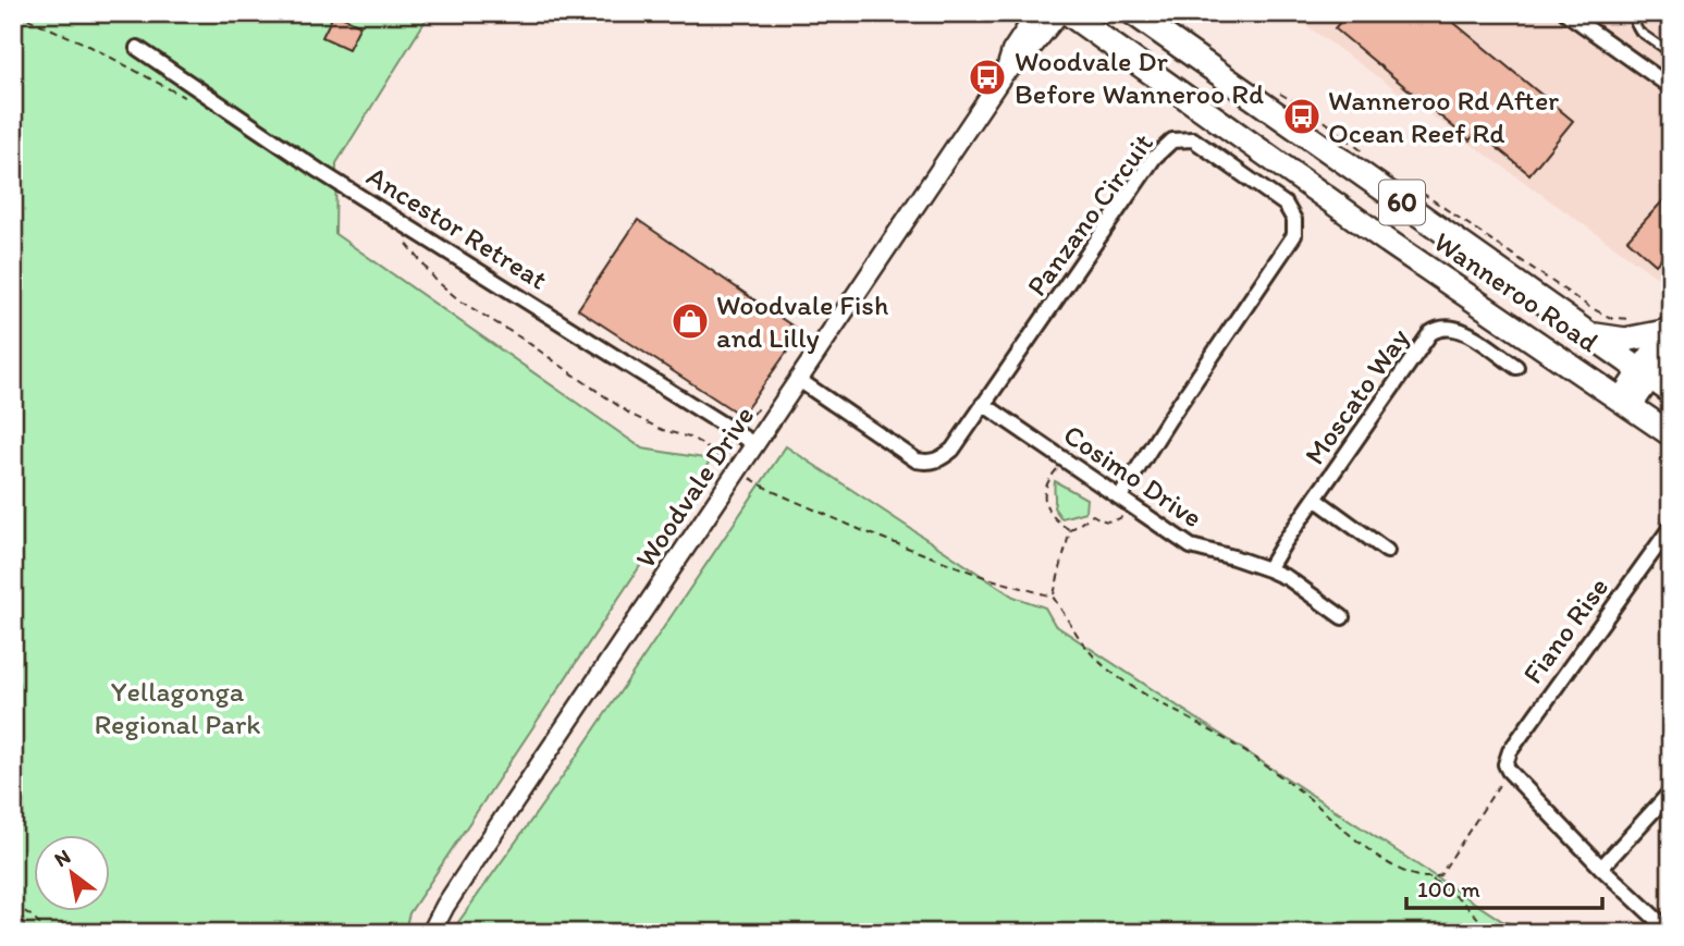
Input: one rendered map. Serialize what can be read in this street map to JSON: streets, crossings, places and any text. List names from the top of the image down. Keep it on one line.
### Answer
{"streets":{"highway":["60","Wanneroo Road"],"street":["Panzano Circuit","Ancestor Retreat","Moscato Way","Cosimo Drive","Woodvale Drive","Fiano Rise"]},"crossings":[["Panzano Circuit","Cosimo Drive"],["Panzano Circuit","Woodvale Drive"],["Ancestor Retreat","Woodvale Drive"],["Moscato Way","Cosimo Drive"]],"parks":["Yellagonga Regional Park"],"places":{"bus stop":["Woodvale Dr Before Wanneroo Rd","Wanneroo Rd After Ocean Reef Rd"],"shop":["Woodvale Fish and Lilly"]},"scale_bar":"100 m","north":"top left"}
